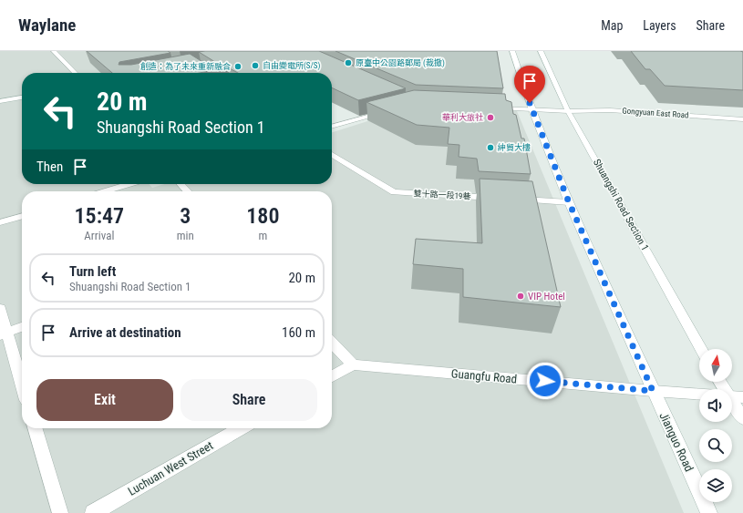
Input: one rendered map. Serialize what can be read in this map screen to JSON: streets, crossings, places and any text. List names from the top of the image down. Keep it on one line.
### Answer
{"streets":{"main road":["Gongyuan East Road","雙十路一段19巷","Shuangshi Road Section 1","Guangfu Road","Jianguo Road","Luchuan West Street"]},"crossings":[["Gongyuan East Road","Shuangshi Road Section 1"],["Guangfu Road","Jianguo Road"]],"places":["原臺中公園路郵局 (裁撤)","自由變電所(S/S)","創造：為了未來重新融合","華利大旅社","紳貿大樓","VIP Hotel"],"north":"top","page":{"header":"Waylane","nav":["Map","Layers","Share"],"turn":["20 m","Shuangshi Road Section 1"],"then":"Then","eta":["15:47","Arrival","3","min","180","m"],"list":[{"name":"Turn left","note":"Shuangshi Road Section 1","value":"20 m"},{"name":"Arrive at destination","value":"160 m"}],"buttons":["Exit","Share"]}}
